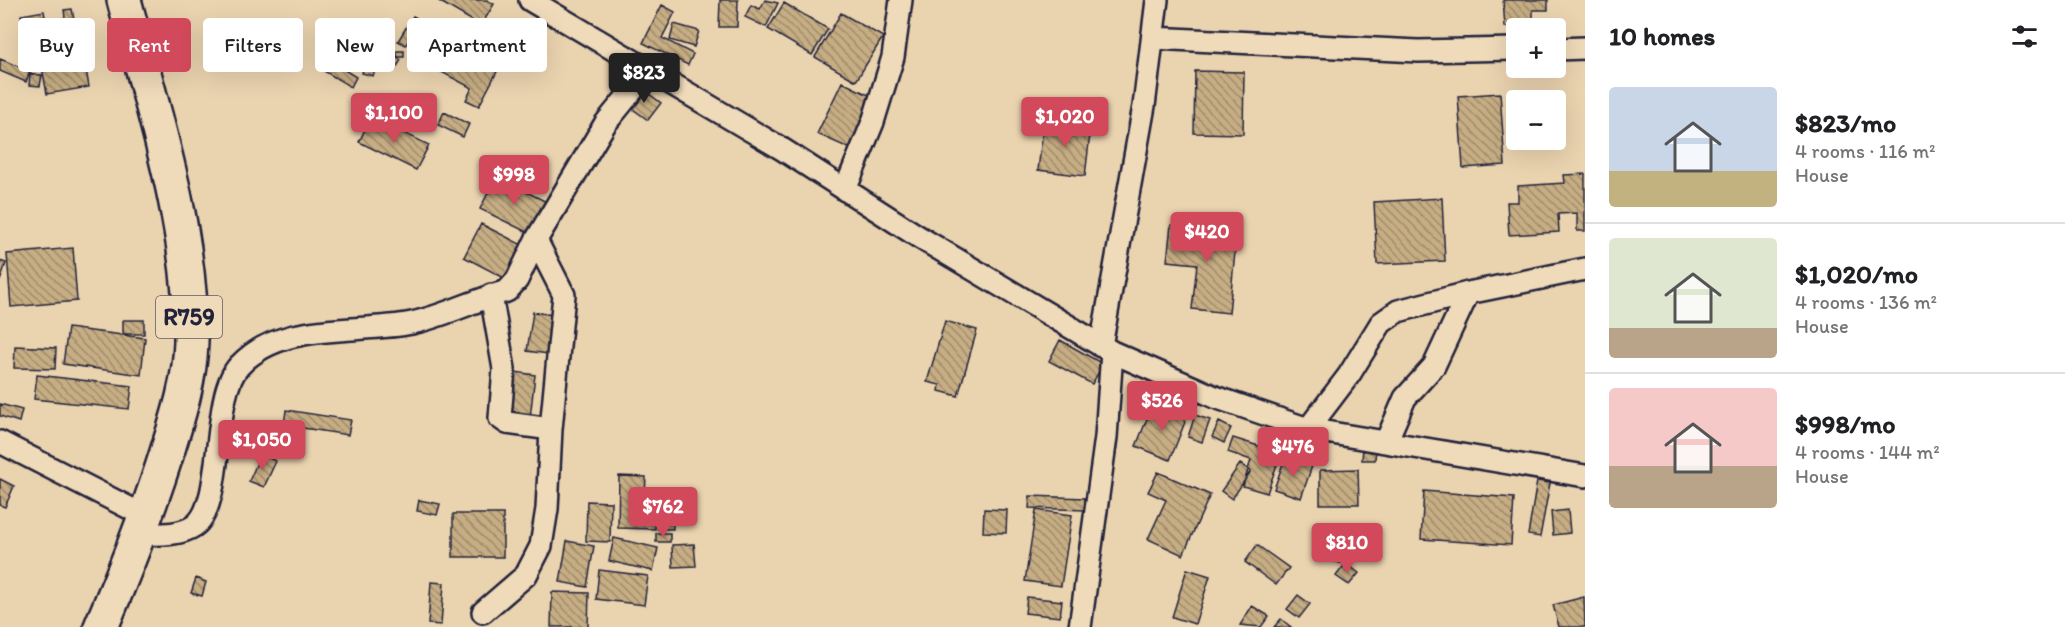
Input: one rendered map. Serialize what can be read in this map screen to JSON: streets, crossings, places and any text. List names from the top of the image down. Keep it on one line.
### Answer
{"streets":{"main road":["R759"]},"page":{"heading":"10 homes","map_buttons":["+","−"],"chip":["Buy","Rent","Filters","New","Apartment"],"price":["$823","$1,100","$1,020","$998","$420","$526","$1,050","$476","$762","$810"],"list":[{"name":"$823/mo","note":"4 rooms · 116 m² · House"},{"name":"$1,020/mo","note":"4 rooms · 136 m² · House"},{"name":"$998/mo","note":"4 rooms · 144 m² · House"}]}}
